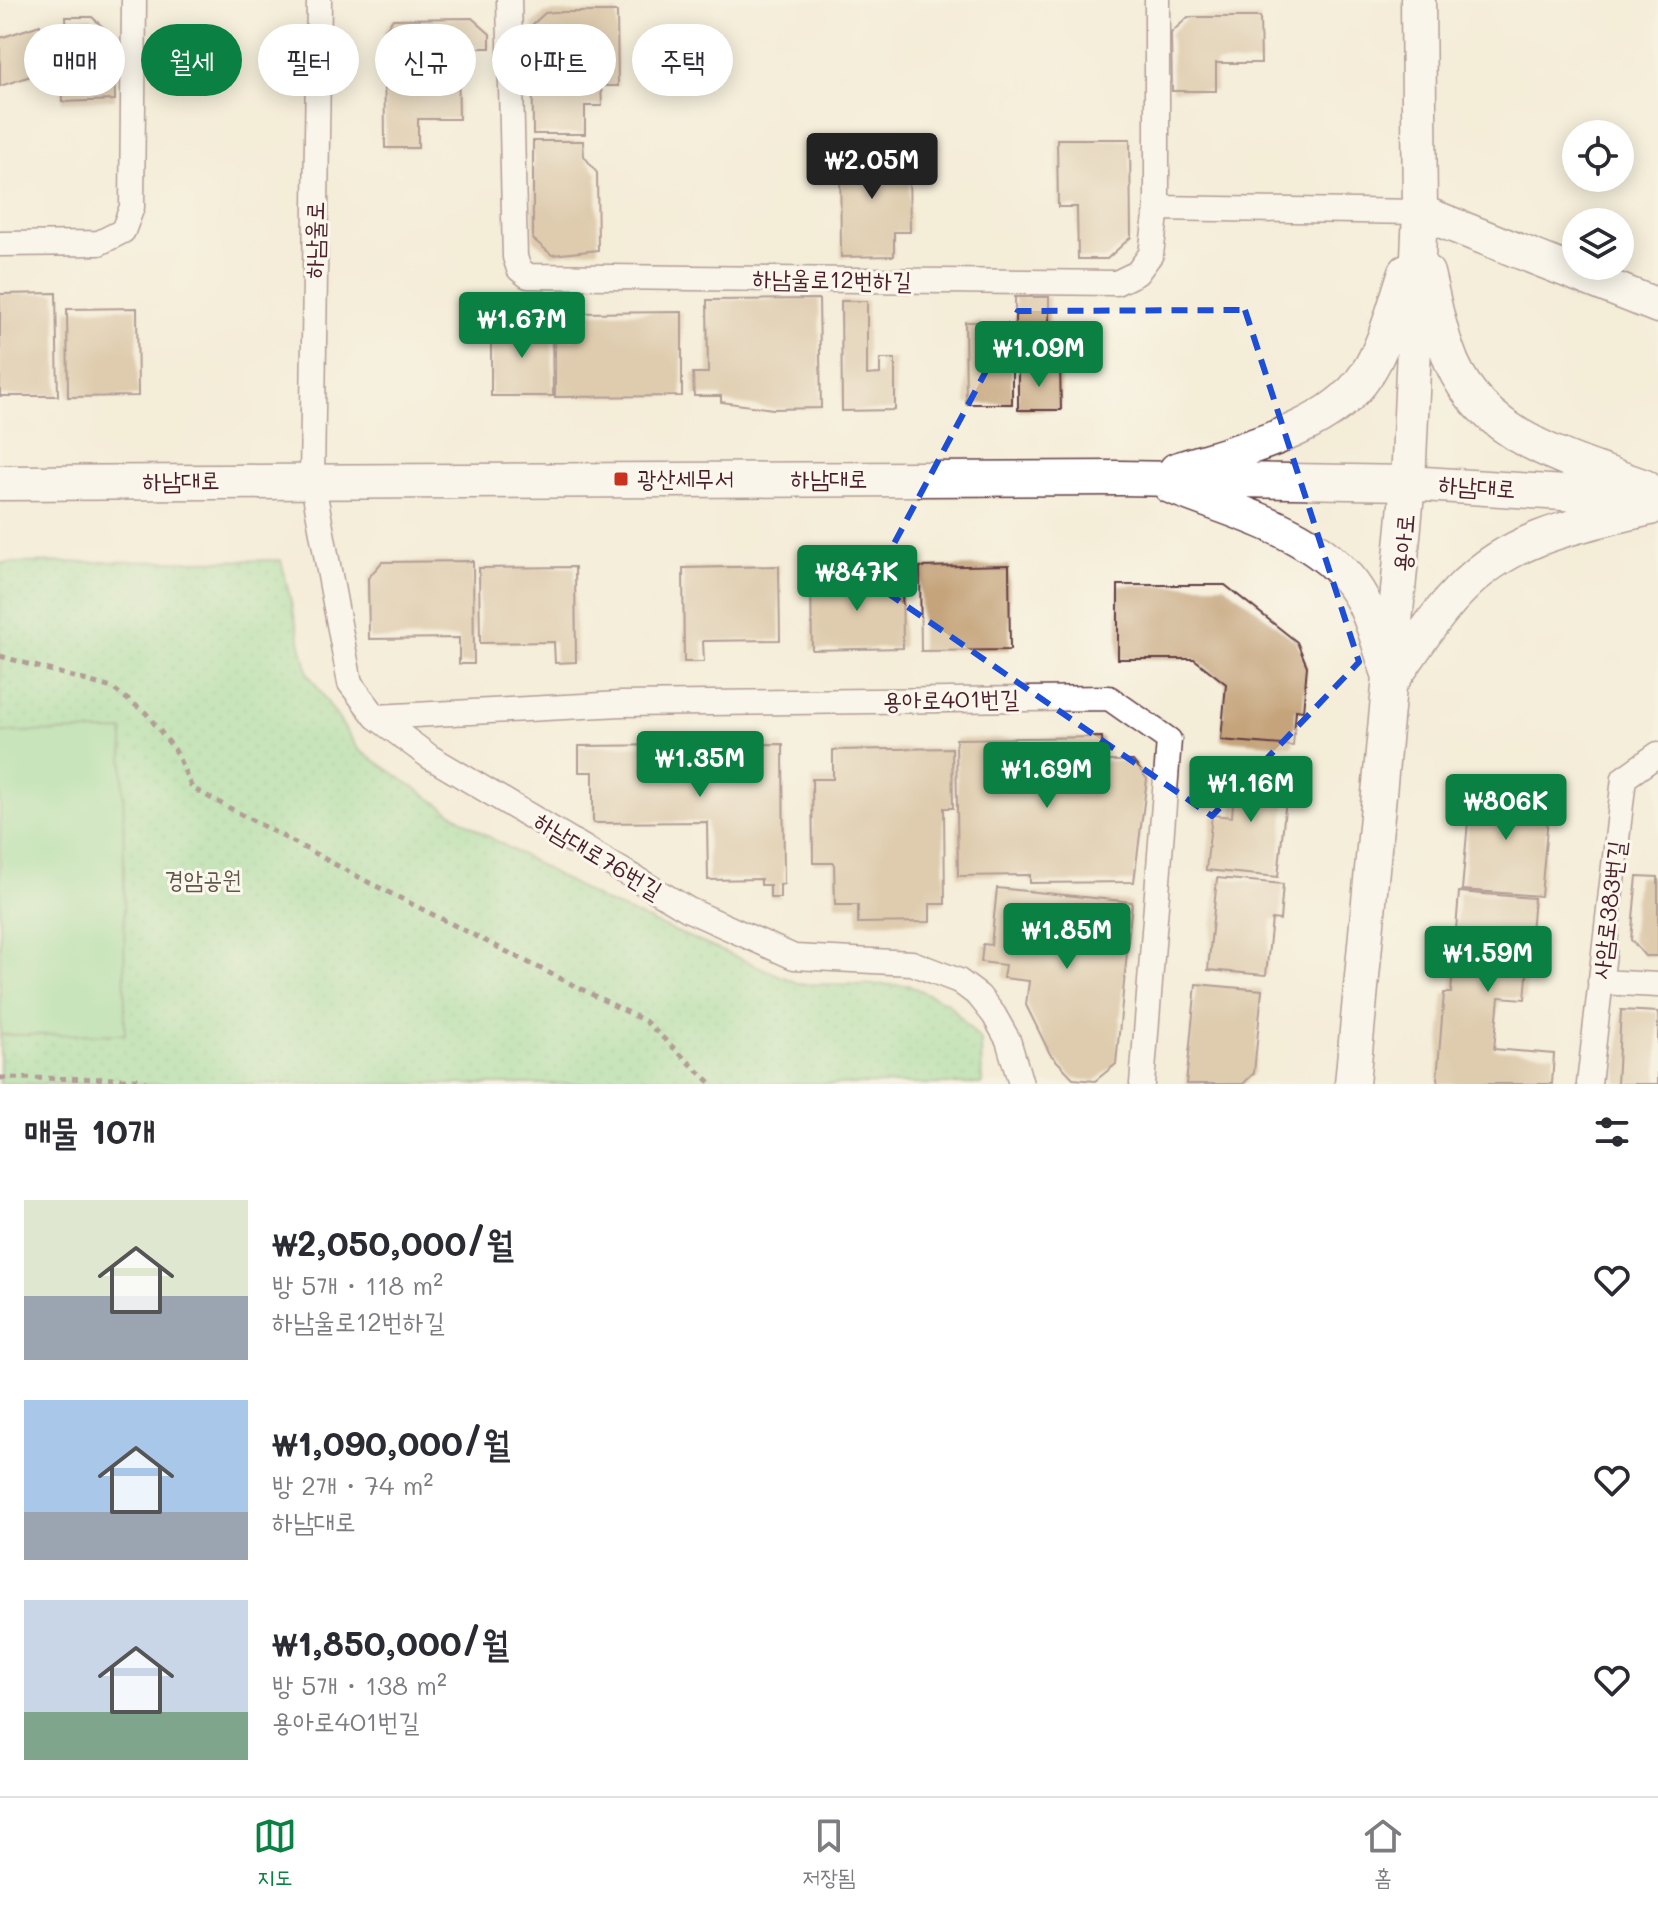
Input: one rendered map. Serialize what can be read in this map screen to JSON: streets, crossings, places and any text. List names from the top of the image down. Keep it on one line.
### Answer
{"streets":{"main road":["하남대로","용아로"],"street":["하남울로","하남울로12번하길","용아로401번길","하남대로76번길","사암로383번길"]},"crossings":[["하남울로","하남대로"],["하남울로","하남대로76번길"],["하남대로","용아로"],["하남대로","하남대로76번길"],["용아로401번길","하남대로76번길"]],"parks":["경암공원"],"places":{"transit":["광산세무서"]},"page":{"chip":["매매","월세","필터","신규","아파트","주택"],"price":["₩2.05M","₩1.67M","₩1.09M","₩847K","₩1.35M","₩1.69M","₩1.16M","₩806K","₩1.85M","₩1.59M"],"heading":"매물 10개","list":[{"name":"₩2,050,000/월","note":"방 5개 · 118 m² · 하남울로12번하길"},{"name":"₩1,090,000/월","note":"방 2개 · 74 m² · 하남대로"},{"name":"₩1,850,000/월","note":"방 5개 · 138 m² · 용아로401번길"}],"tabs":["지도","저장됨","홈"]}}
